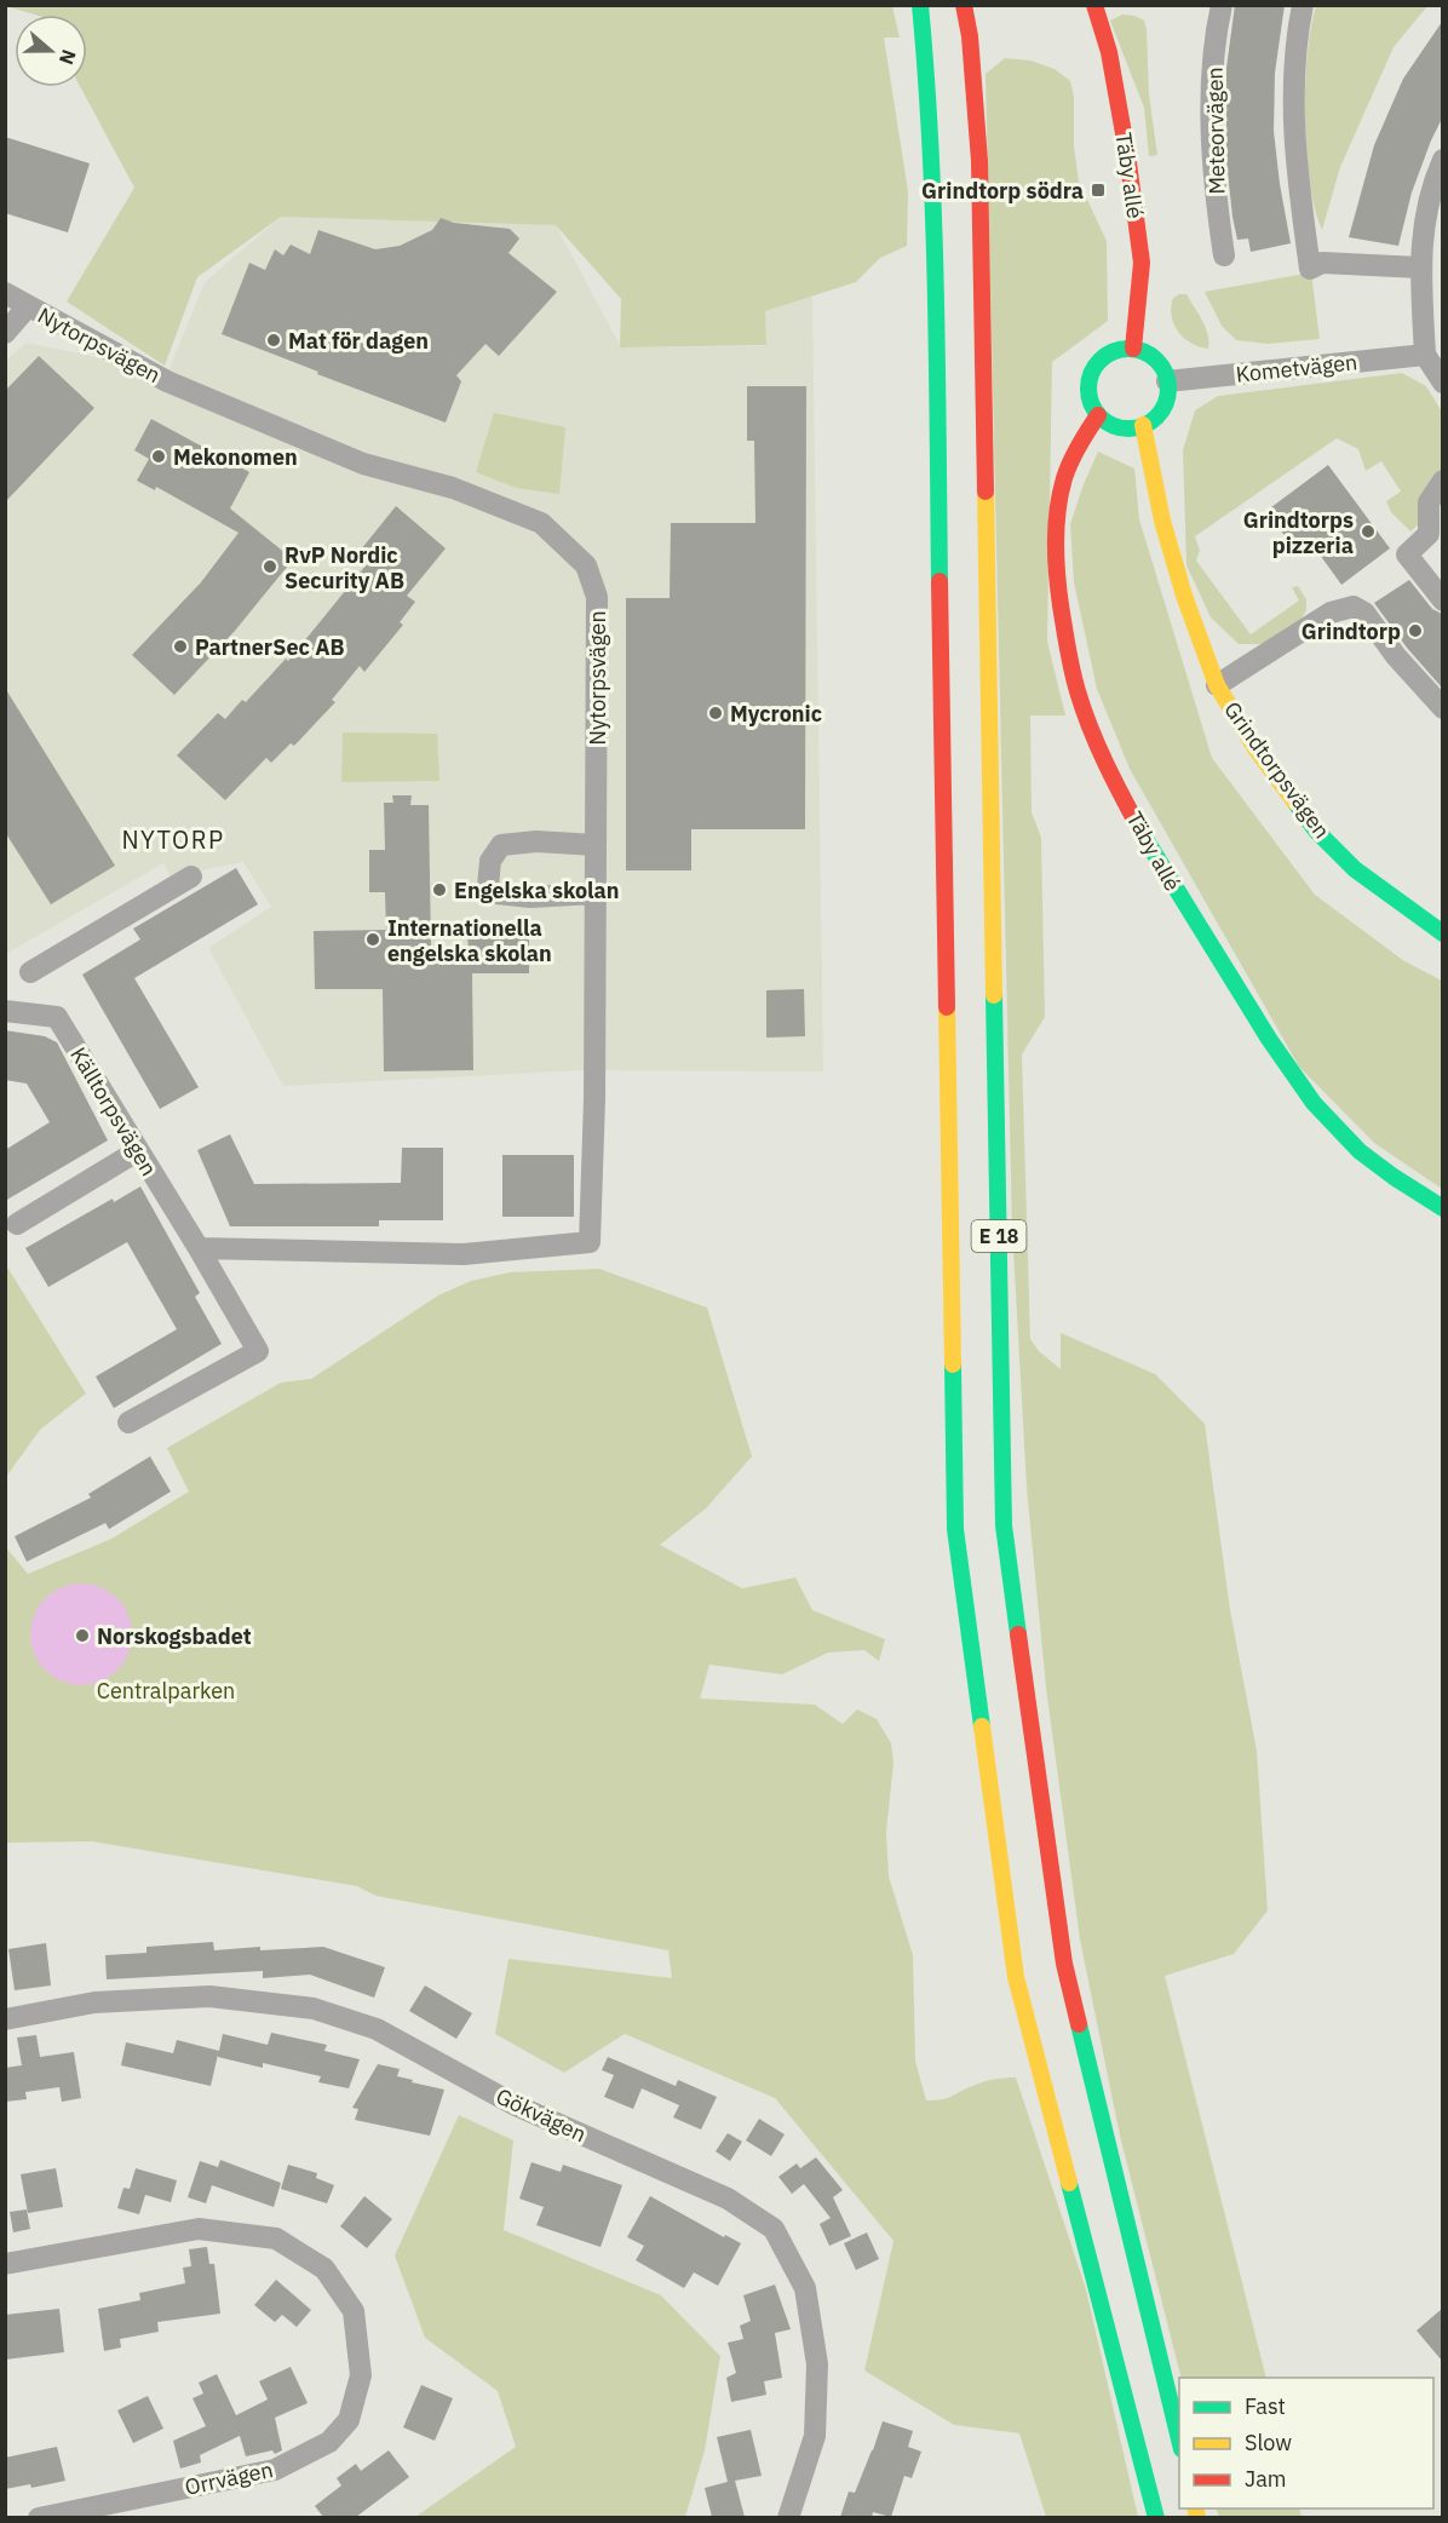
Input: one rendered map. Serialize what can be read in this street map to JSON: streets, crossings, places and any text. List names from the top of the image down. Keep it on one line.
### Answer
{"streets":{"main road":["Täby allé","Grindtorpsvägen","E 18"],"street":["Meteorvägen","Nytorpsvägen","Kometvägen","Källtorpsvägen","Gökvägen","Orrvägen"]},"crossings":[["Täby allé","Kometvägen"],["Täby allé","Grindtorpsvägen"],["Nytorpsvägen","Källtorpsvägen"],["Kometvägen","Grindtorpsvägen"]],"districts":["NYTORP"],"parks":["Centralparken"],"places":{"transit":["Grindtorp södra"],"other":["Mat för dagen","Mekonomen","Grindtorps pizzeria","RvP Nordic Security AB","Grindtorp","PartnerSec AB","Mycronic","Engelska skolan","Internationella engelska skolan","Norskogsbadet"]},"legend":["Fast","Slow","Jam"],"north":"right"}
